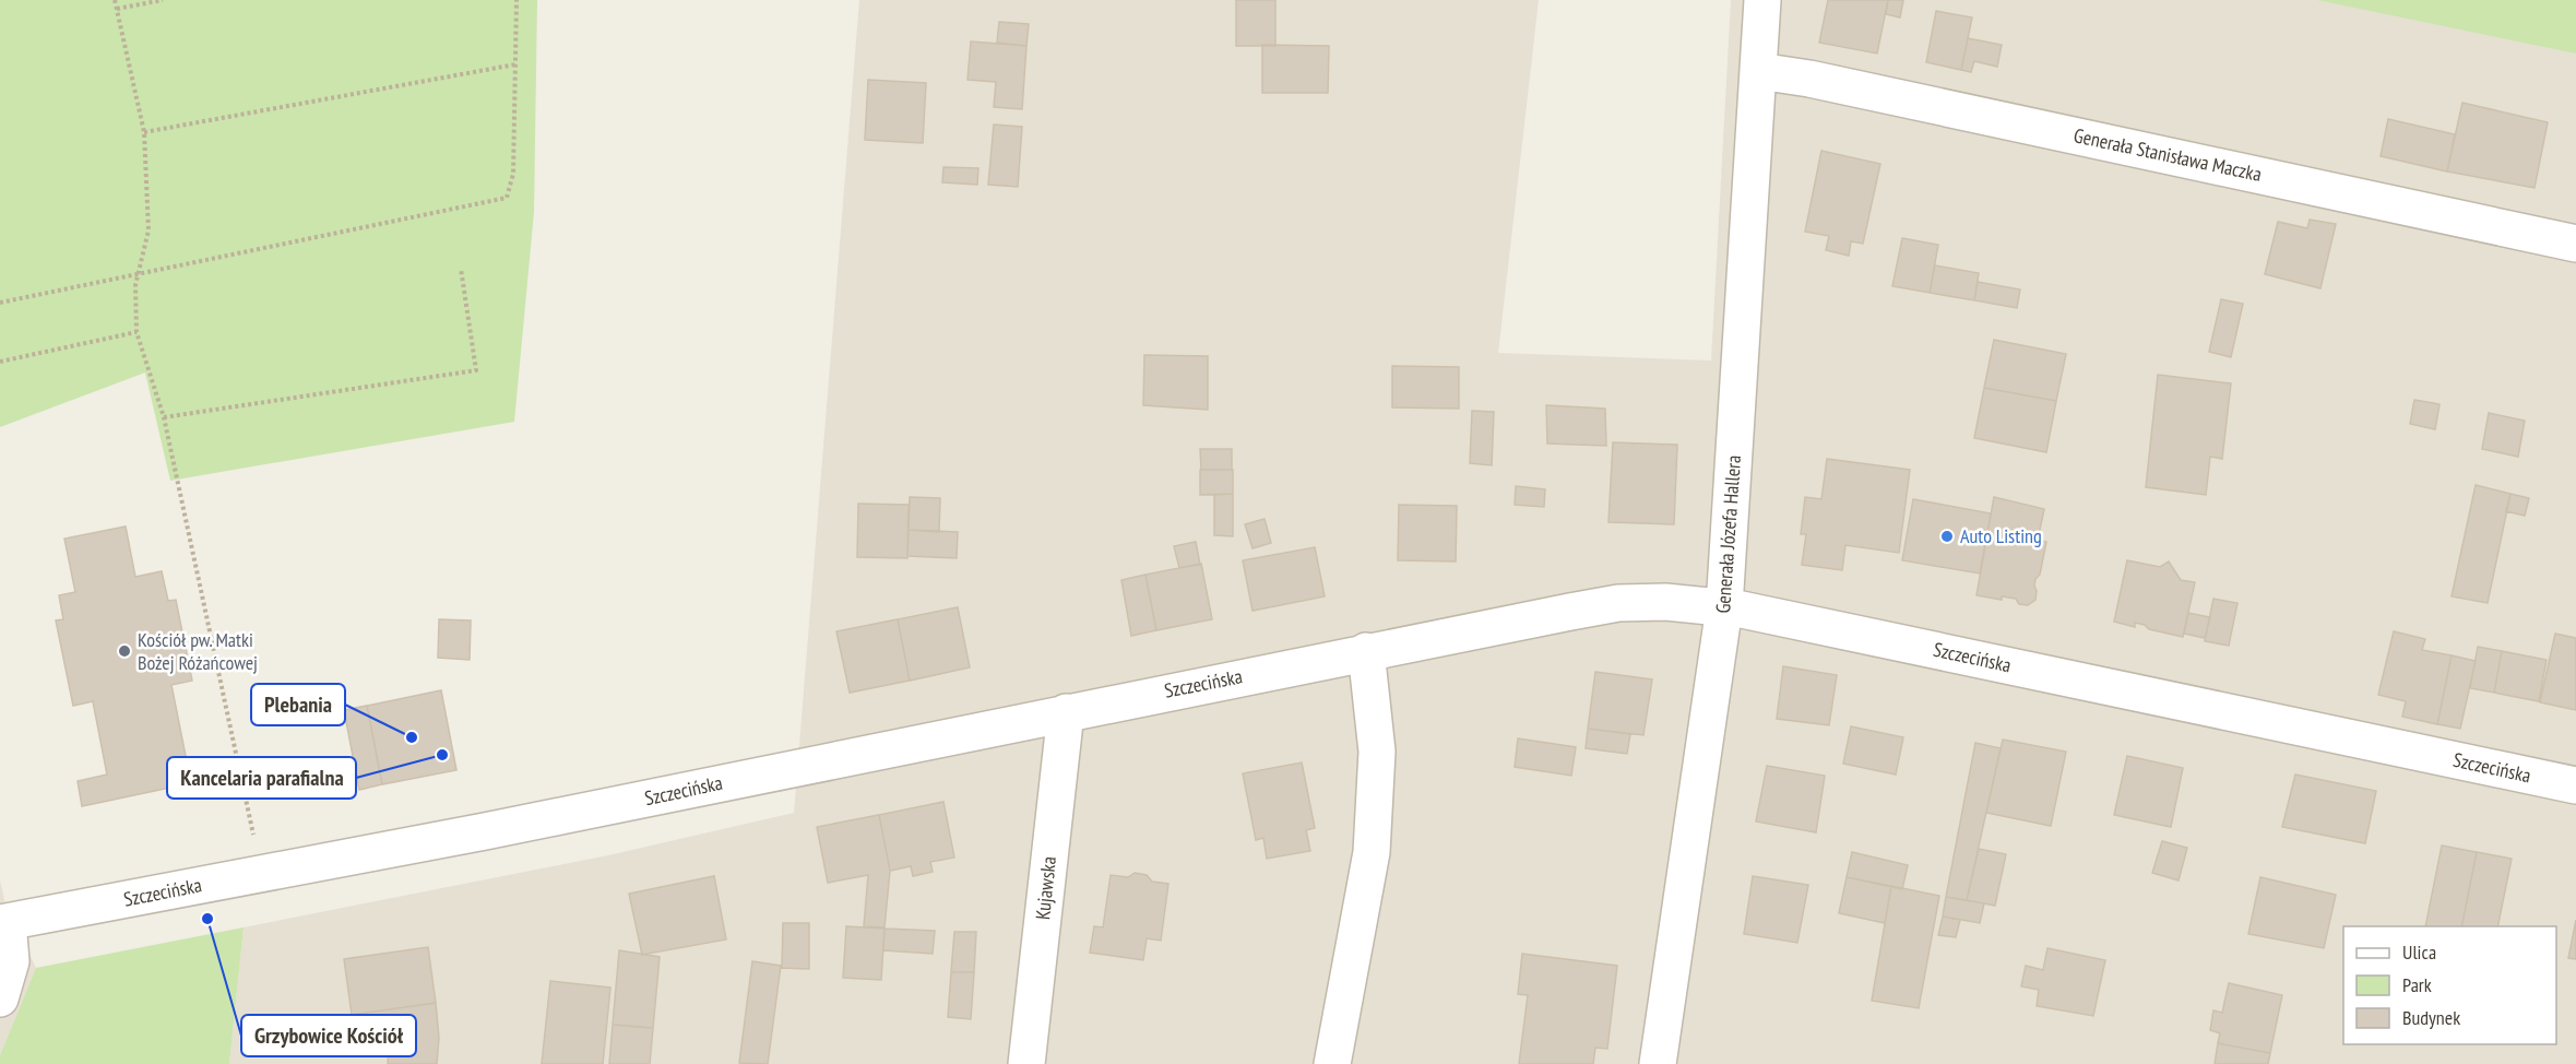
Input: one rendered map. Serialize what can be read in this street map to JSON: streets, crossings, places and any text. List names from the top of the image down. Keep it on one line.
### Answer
{"streets":{"street":["Generała Stanisława Maczka","Generała Józefa Hallera","Szczecińska","Kujawska"]},"crossings":[["Generała Stanisława Maczka","Generała Józefa Hallera"],["Generała Józefa Hallera","Szczecińska"],["Szczecińska","Kujawska"]],"places":["Auto Listing","Kościół pw. Matki Bożej Różańcowej","Plebania","Kancelaria parafialna","Grzybowice Kościół"],"legend":["Ulica","Park","Budynek"]}
